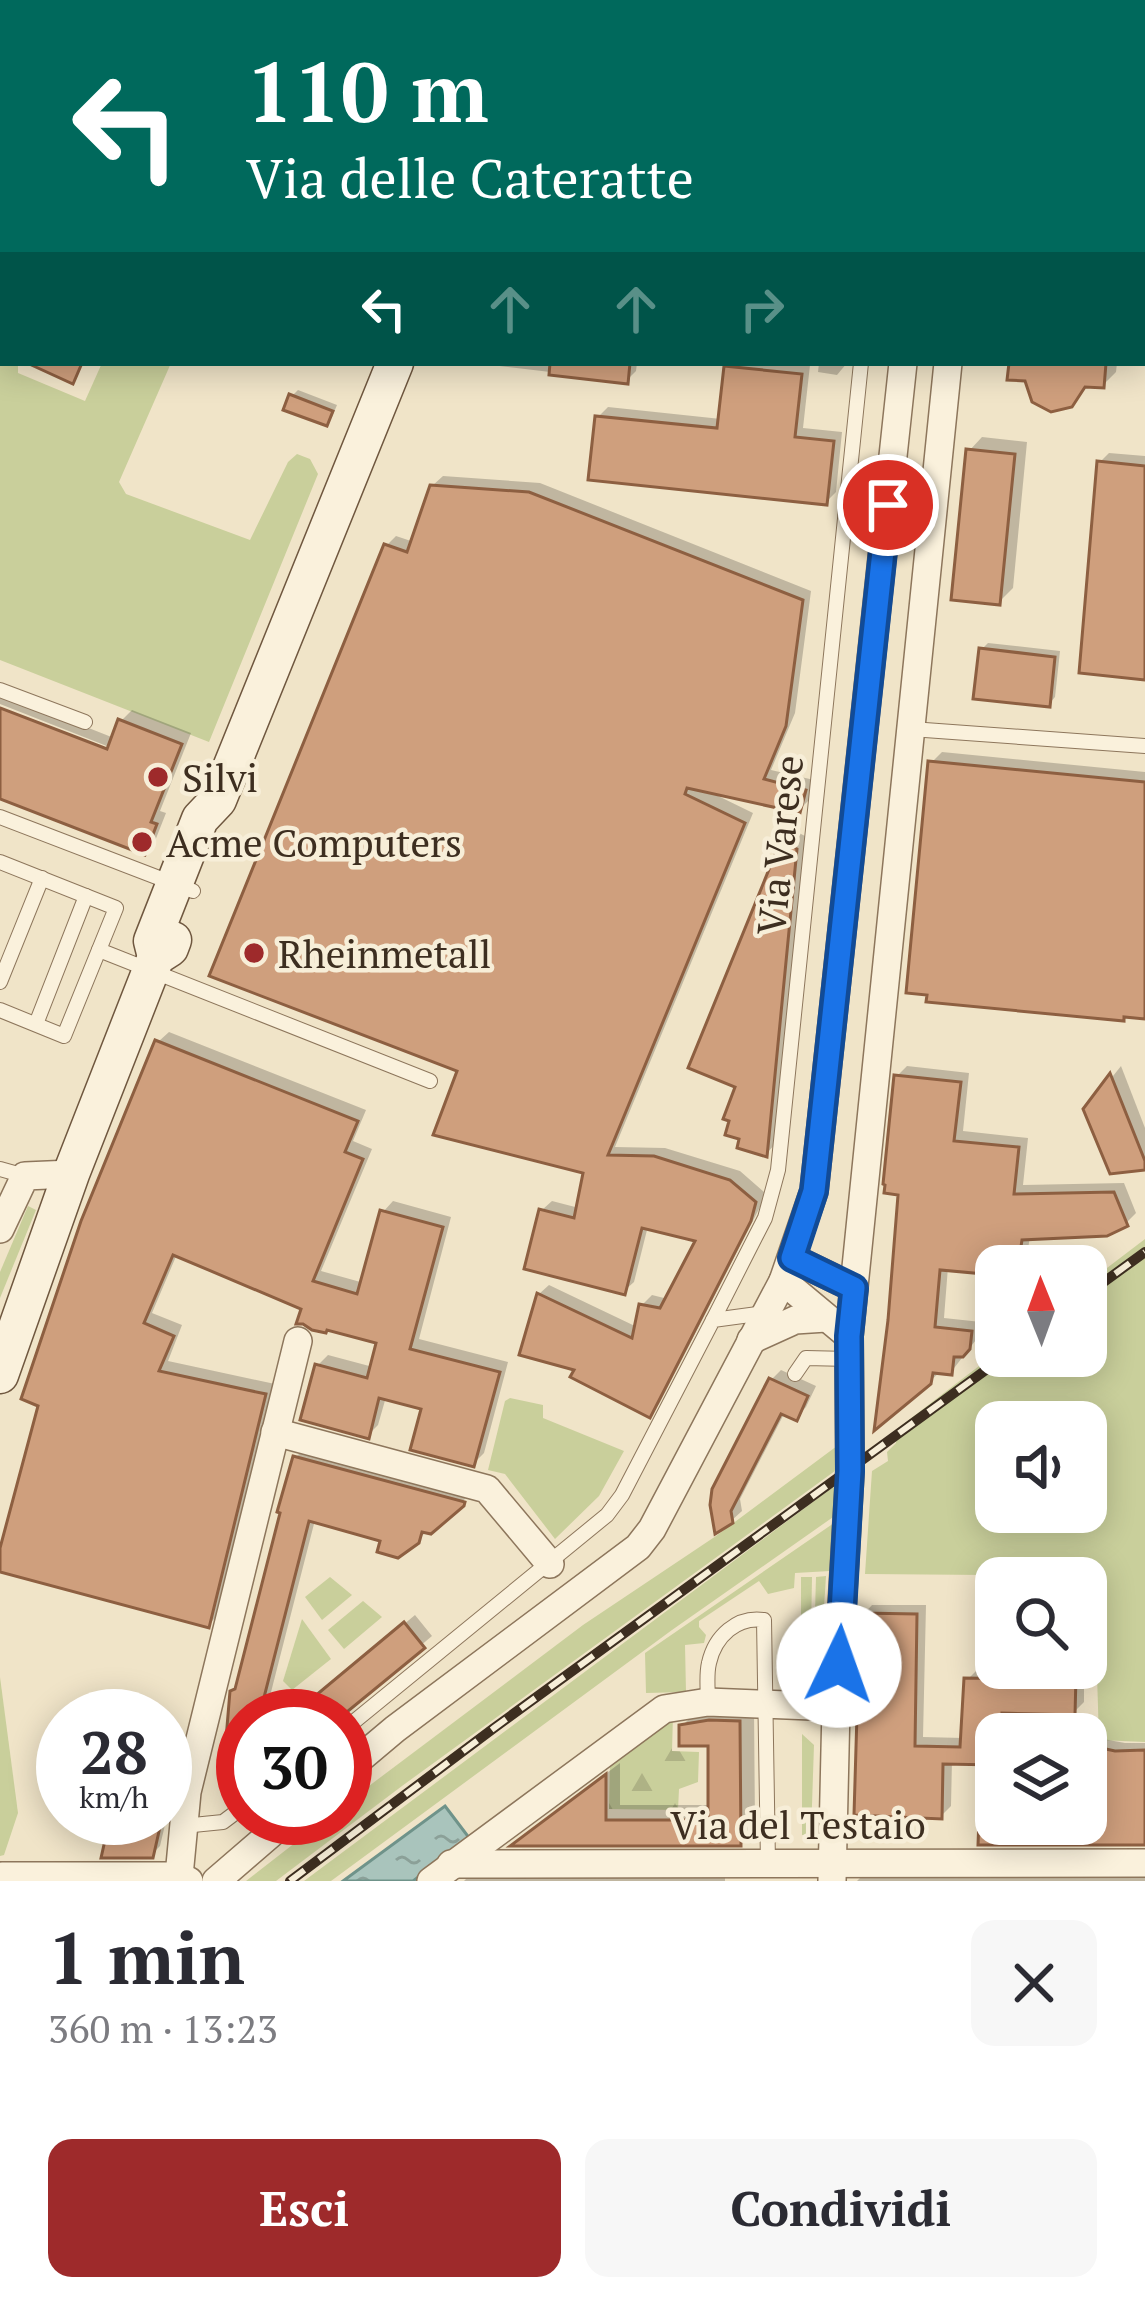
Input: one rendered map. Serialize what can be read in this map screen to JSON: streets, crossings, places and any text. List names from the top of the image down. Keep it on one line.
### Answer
{"streets":{"street":["Via del Testaio"],"lane":["Via Varese"]},"places":["Silvi","Acme Computers","Rheinmetall"],"north":"top","page":{"turn":["110 m","Via delle Cateratte"],"speed":"28 km/h","limit":"30","heading":["1 min","360 m · 13:23"],"buttons":["Esci","Condividi"]}}
